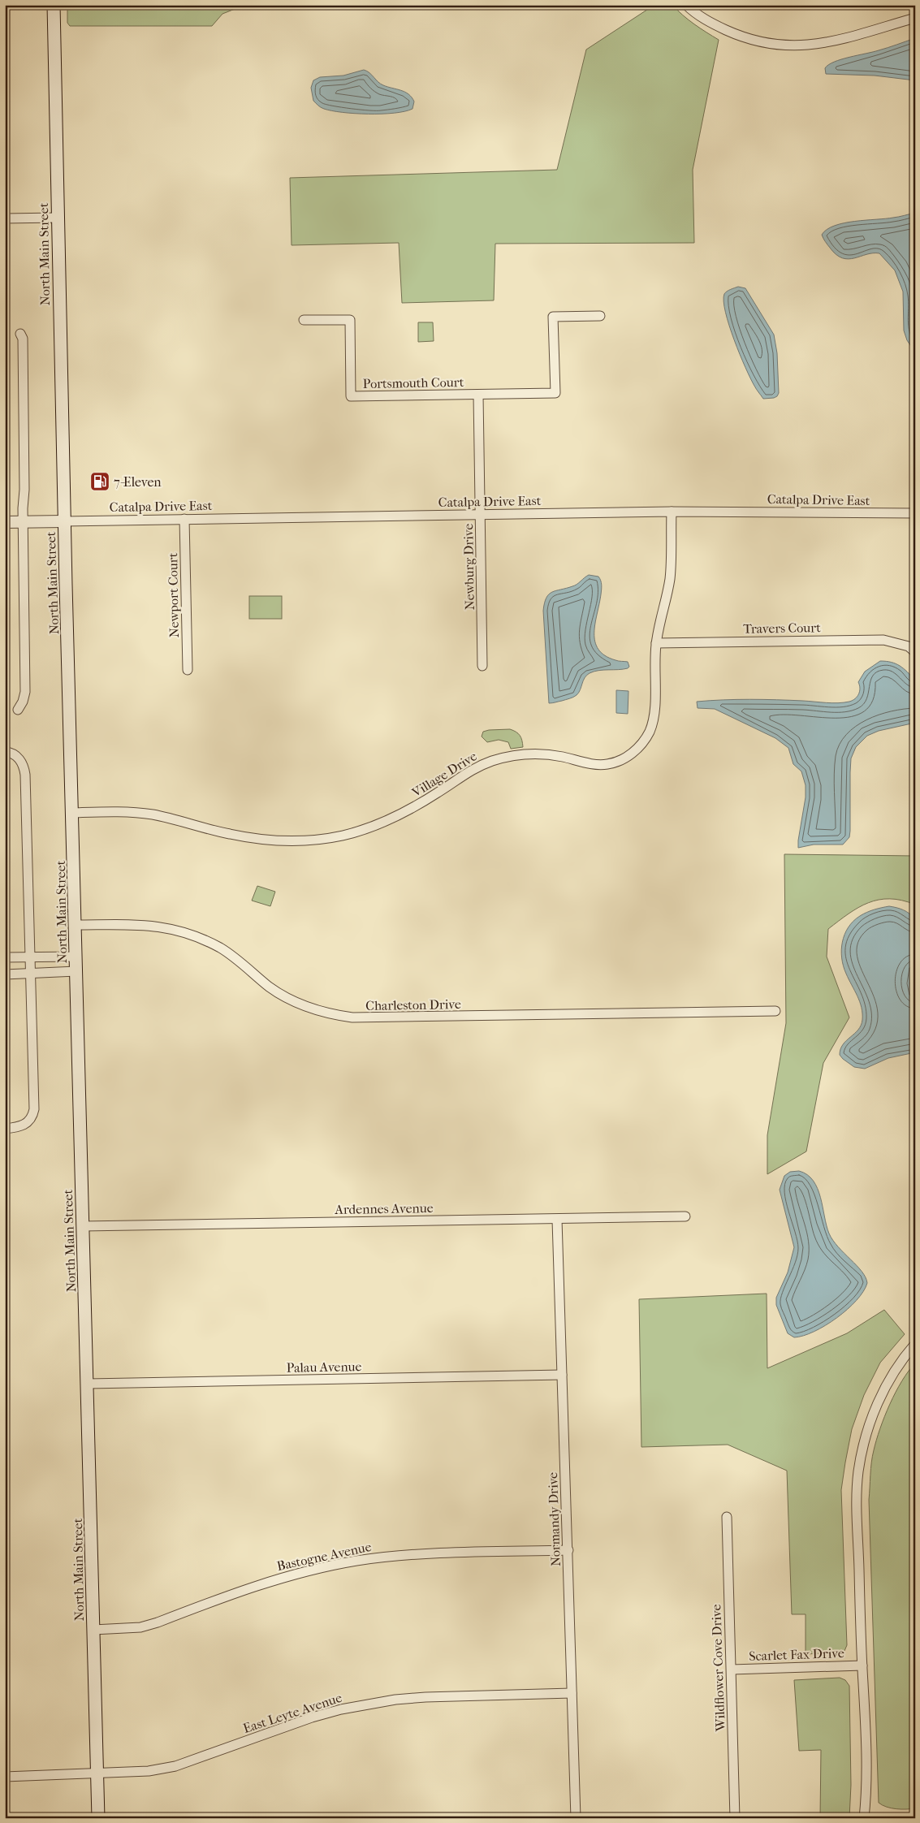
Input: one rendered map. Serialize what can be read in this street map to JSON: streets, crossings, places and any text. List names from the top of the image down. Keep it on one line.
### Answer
{"streets":{"main road":["North Main Street"],"street":["Portsmouth Court","Catalpa Drive East","Newburg Drive","Newport Court","Travers Court","Village Drive","Charleston Drive","Ardennes Avenue","Palau Avenue","Normandy Drive","Bastogne Avenue","Scarlet Fax Drive","Wildflower Cove Drive","East Leyte Avenue"]},"crossings":[["North Main Street","Catalpa Drive East"],["North Main Street","Village Drive"],["North Main Street","Charleston Drive"],["North Main Street","Ardennes Avenue"],["North Main Street","Palau Avenue"],["North Main Street","Bastogne Avenue"],["North Main Street","East Leyte Avenue"],["Portsmouth Court","Newburg Drive"],["Catalpa Drive East","Newburg Drive"],["Catalpa Drive East","Newport Court"],["Catalpa Drive East","Village Drive"],["Travers Court","Village Drive"],["Ardennes Avenue","Normandy Drive"],["Palau Avenue","Normandy Drive"],["Normandy Drive","Bastogne Avenue"],["Normandy Drive","East Leyte Avenue"],["Scarlet Fax Drive","Wildflower Cove Drive"]],"places":{"fuel station":["7-Eleven"]}}
